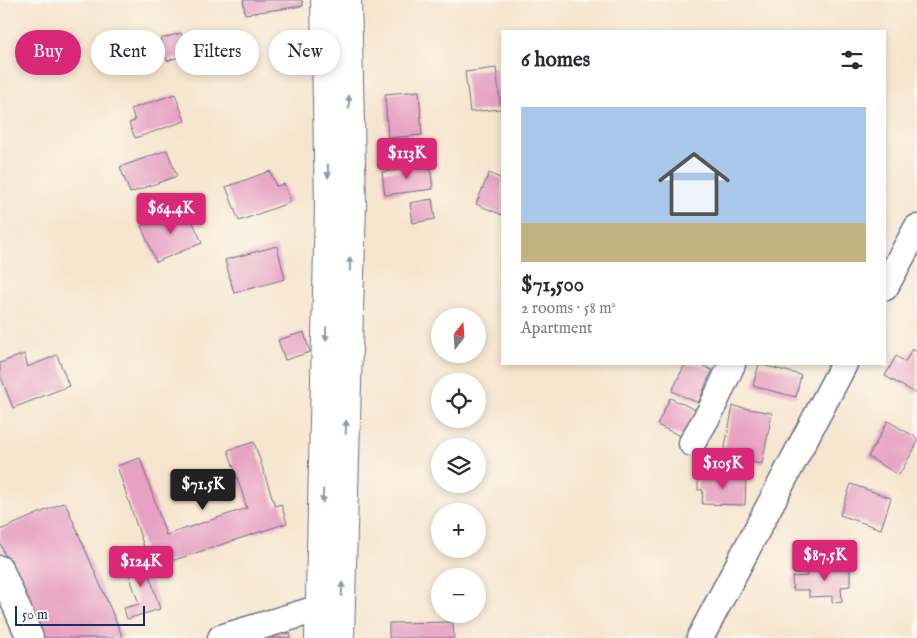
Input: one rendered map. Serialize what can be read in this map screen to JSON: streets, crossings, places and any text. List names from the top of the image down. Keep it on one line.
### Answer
{"scale_bar":"50 m","north":"top","page":{"chip":["Buy","Rent","Filters","New"],"heading":"6 homes","list":[{"name":"$71,500","note":"2 rooms · 58 m² · Apartment"}],"price":["$113K","$64.4K","$105K","$71.5K","$87.5K","$124K"],"map_buttons":["+","−"],"scale":"50 m"}}
